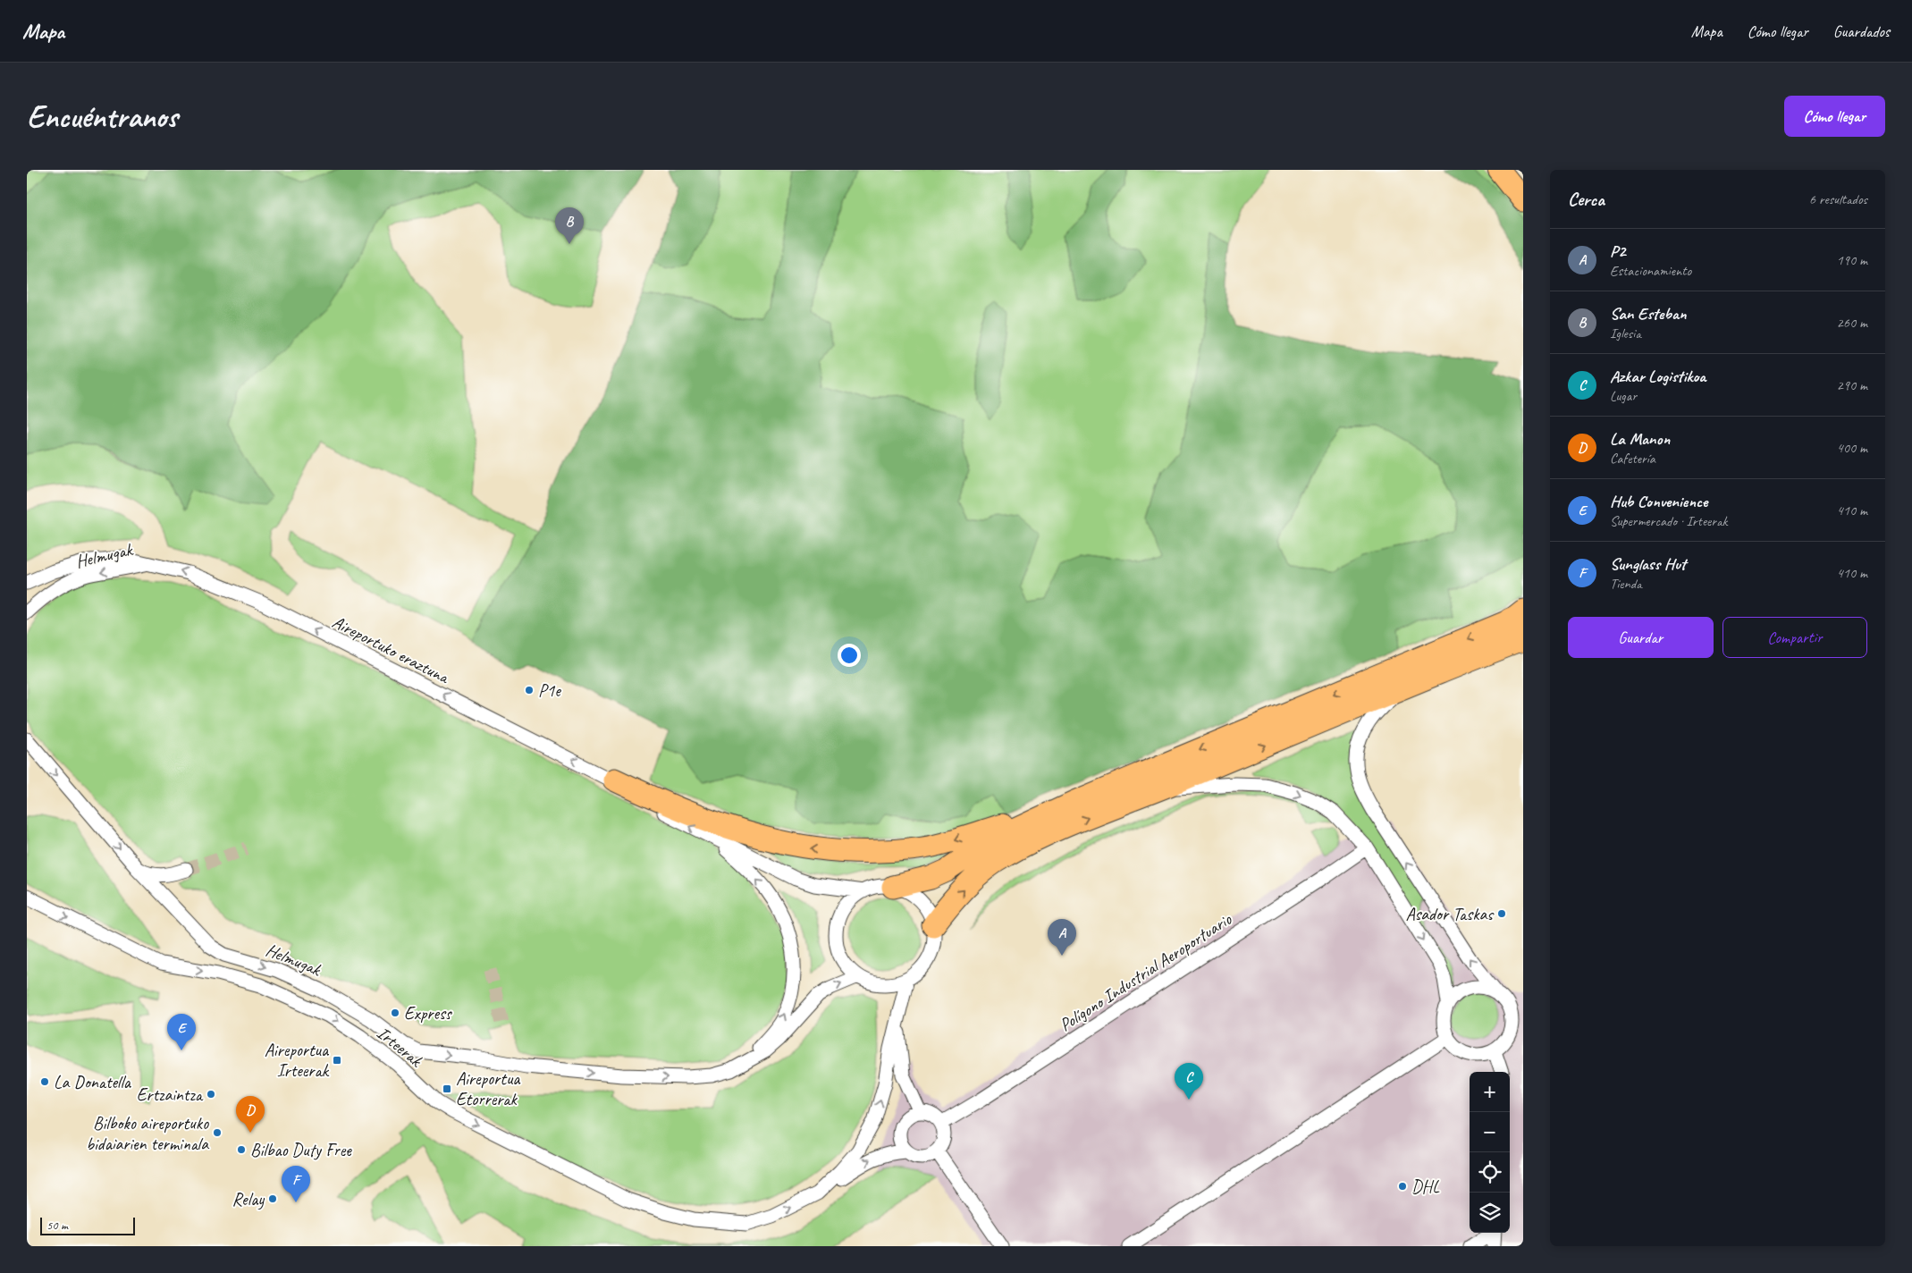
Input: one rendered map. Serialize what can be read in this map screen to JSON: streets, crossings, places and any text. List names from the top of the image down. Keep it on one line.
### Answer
{"streets":{"street":["Helmugak","Aireportuko eraztuna","Polígono Industrial Aeroportuario","Irteerak"]},"crossings":[["Helmugak","Aireportuko eraztuna"]],"one_way":["Aireportuko eraztuna","Irteerak"],"places":{"other":["P1e","Asador Taskas","Express","La Donatella","Ertzaintza","Bilboko aireportuko bidaiarien terminala","Bilbao Duty Free","DHL","Relay"],"transit":["Aireportua Irteerak","Aireportua Etorrerak"]},"scale_bar":"50 m","page":{"header":"Mapa","nav":["Mapa","Cómo llegar","Guardados"],"buttons":["Cómo llegar",["Guardar","Compartir"]],"title":"Encuéntranos","heading":["Cerca","6 resultados"],"pins":["B","A","E","C","D","F"],"list":[{"mark":"A","name":"P2","note":"Estacionamiento","value":"190 m"},{"mark":"B","name":"San Esteban","note":"Iglesia","value":"260 m"},{"mark":"C","name":"Azkar Logistikoa","note":"Lugar","value":"290 m"},{"mark":"D","name":"La Manon","note":"Cafetería","value":"400 m"},{"mark":"E","name":"Hub Convenience","note":"Supermercado · Irteerak","value":"410 m"},{"mark":"F","name":"Sunglass Hut","note":"Tienda","value":"410 m"}],"map_buttons":["+","−"],"scale":"50 m"}}
